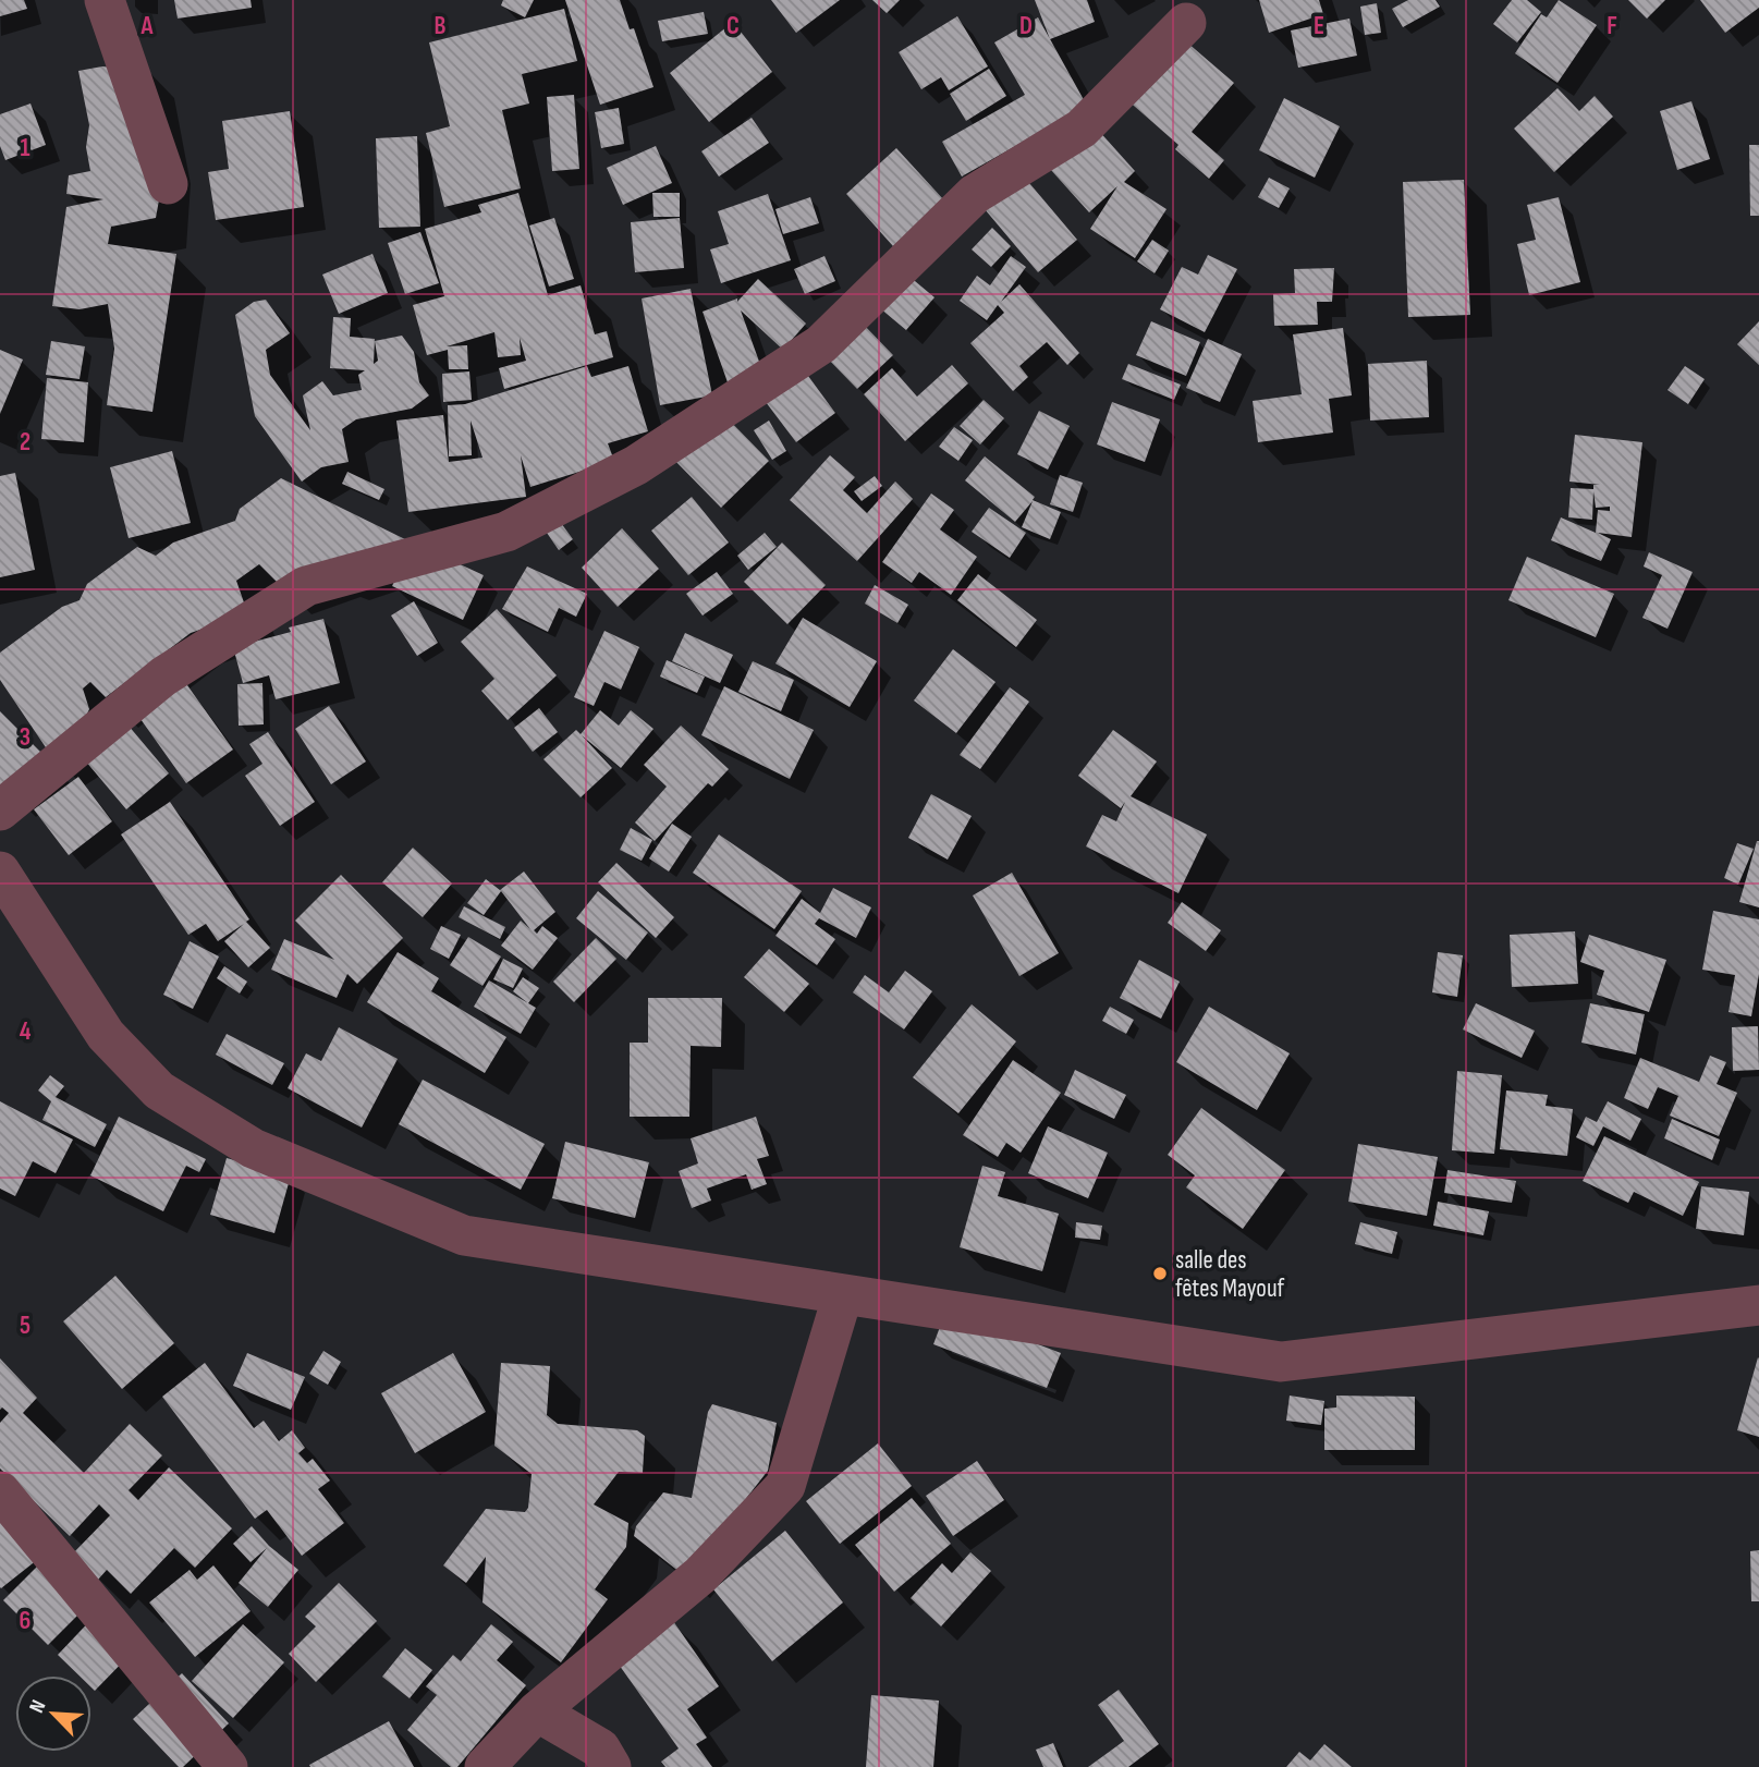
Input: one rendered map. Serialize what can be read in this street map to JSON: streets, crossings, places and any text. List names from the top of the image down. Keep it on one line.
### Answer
{"places":["salle des fêtes Mayouf"],"north":"top left","grid":{"columns":["A","B","C","D","E","F"],"rows":["1","2","3","4","5","6"]}}
